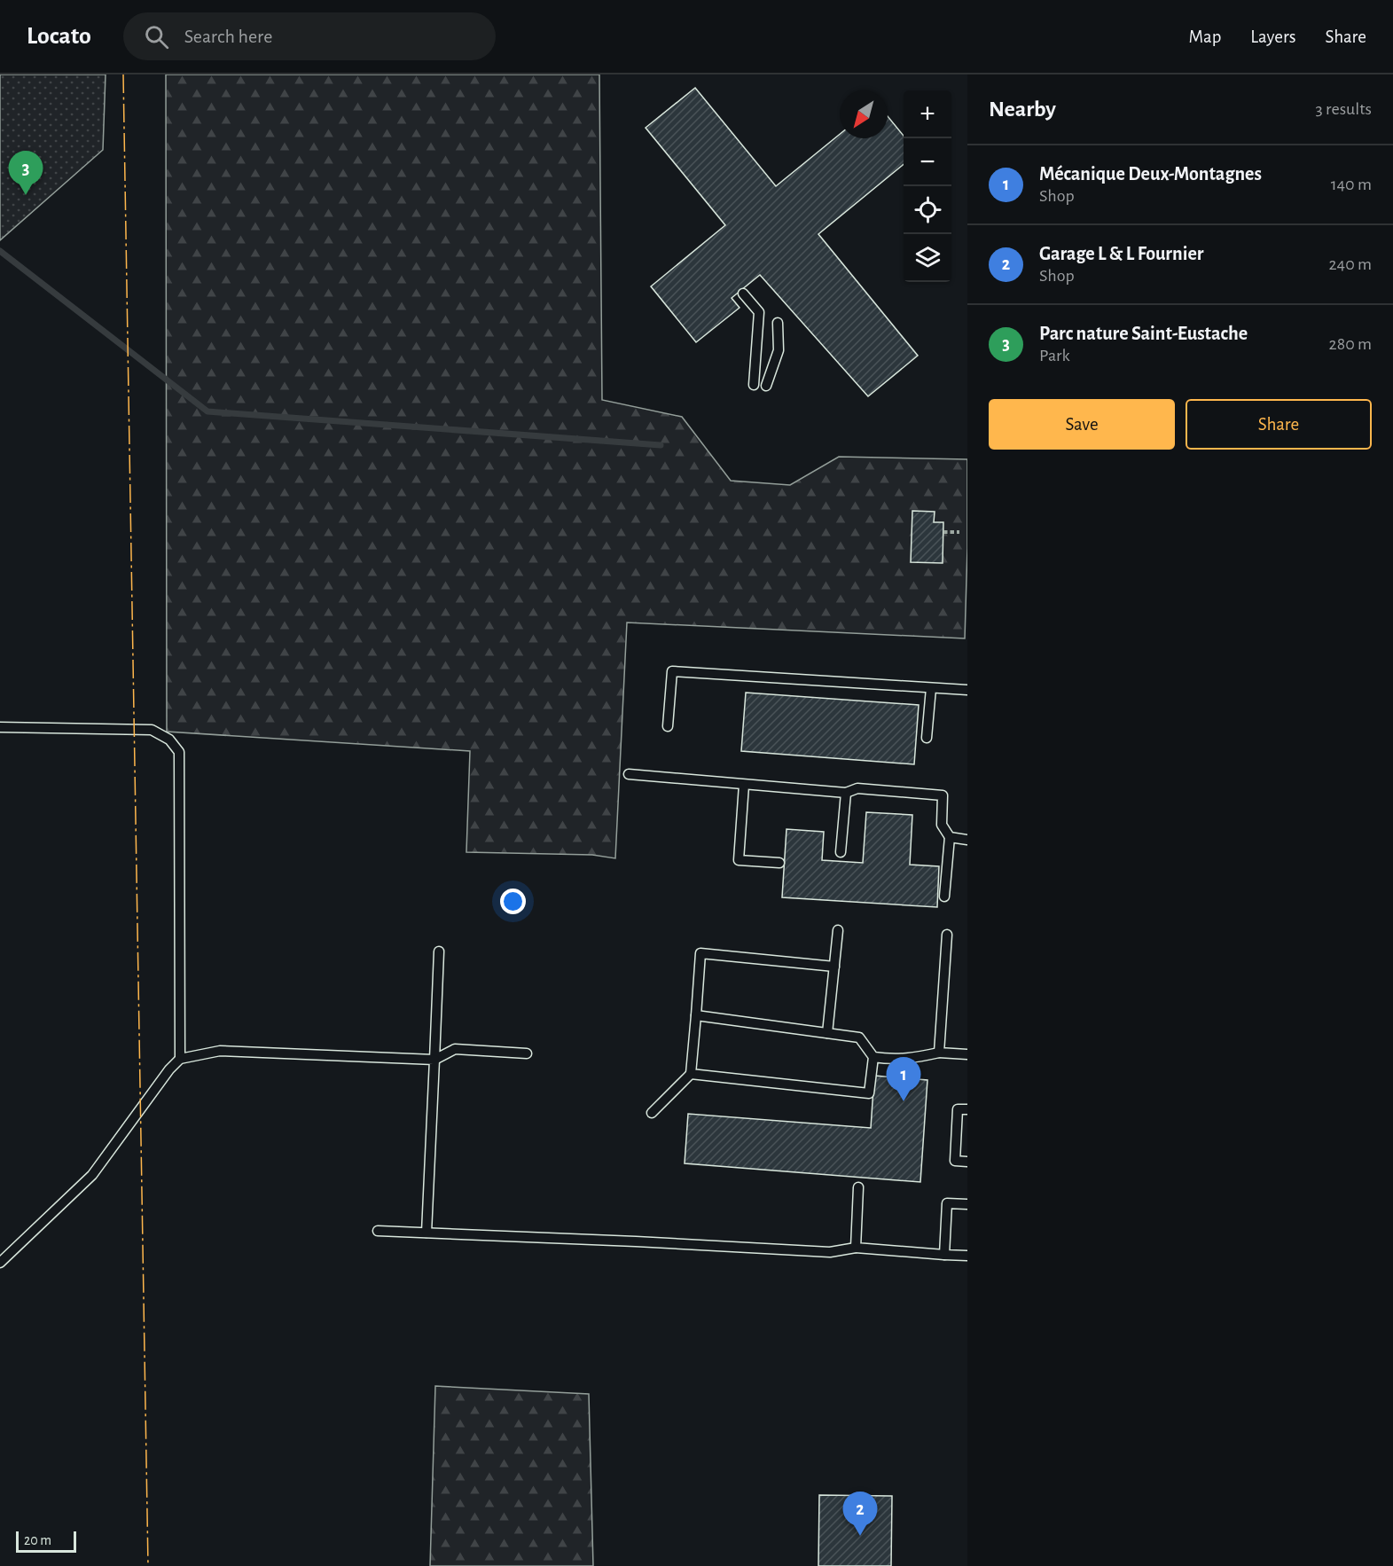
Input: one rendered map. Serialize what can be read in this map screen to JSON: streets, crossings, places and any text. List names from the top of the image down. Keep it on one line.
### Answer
{"scale_bar":"20 m","north":"bottom left","page":{"header":"Locato","search":"Search here","nav":["Map","Layers","Share"],"heading":["Nearby","3 results"],"map_buttons":["+","−"],"list":[{"mark":"1","name":"Mécanique Deux-Montagnes","note":"Shop","value":"140 m"},{"mark":"2","name":"Garage L & L Fournier","note":"Shop","value":"240 m"},{"mark":"3","name":"Parc nature Saint-Eustache","note":"Park","value":"280 m"}],"pins":["3","1","2"],"buttons":["Save","Share"],"scale":"20 m"}}
